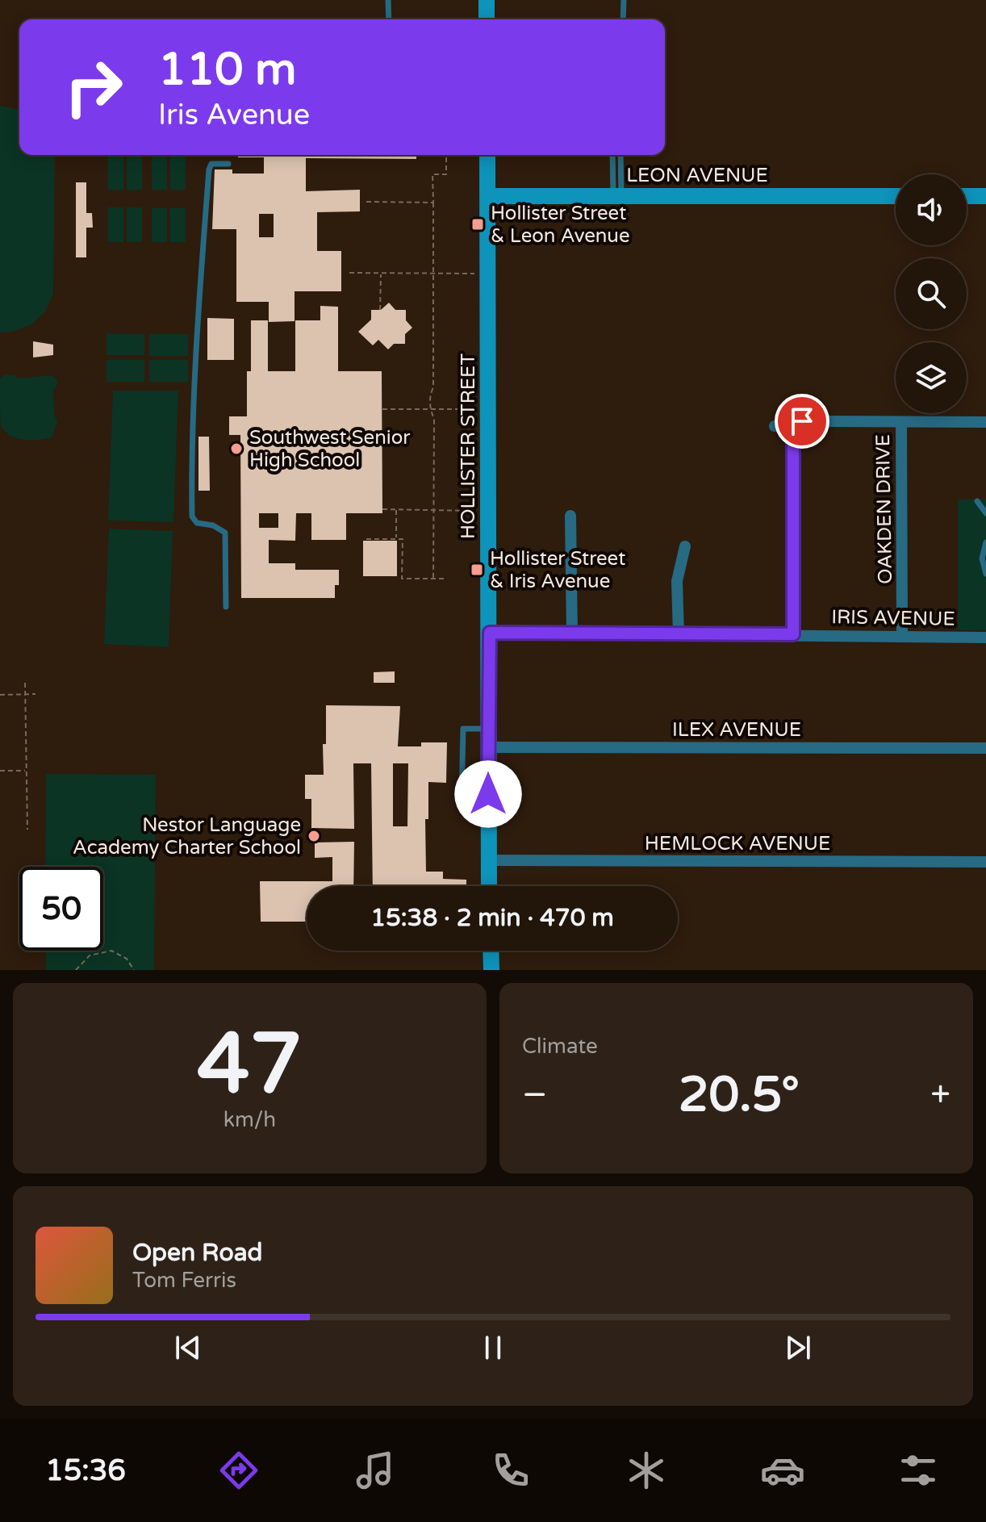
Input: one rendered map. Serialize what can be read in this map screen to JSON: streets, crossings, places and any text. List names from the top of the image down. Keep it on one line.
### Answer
{"streets":{"main road":["LEON AVENUE","HOLLISTER STREET"],"street":["OAKDEN DRIVE","IRIS AVENUE","ILEX AVENUE","HEMLOCK AVENUE"]},"crossings":[["LEON AVENUE","HOLLISTER STREET"],["HOLLISTER STREET","IRIS AVENUE"],["HOLLISTER STREET","ILEX AVENUE"],["HOLLISTER STREET","HEMLOCK AVENUE"],["OAKDEN DRIVE","IRIS AVENUE"]],"places":{"transit":["Hollister Street & Leon Avenue","Hollister Street & Iris Avenue"],"other":["Southwest Senior High School","Nestor Language Academy Charter School"]},"page":{"turn":["110 m","Iris Avenue"],"limit":"50","trip":"15:38 · 2 min · 470 m","tile":[["47","km/h"],"Climate"],"heat":["−","20.5°","+"],"song":["Open Road","Tom Ferris"],"tabs":"15:36"}}
